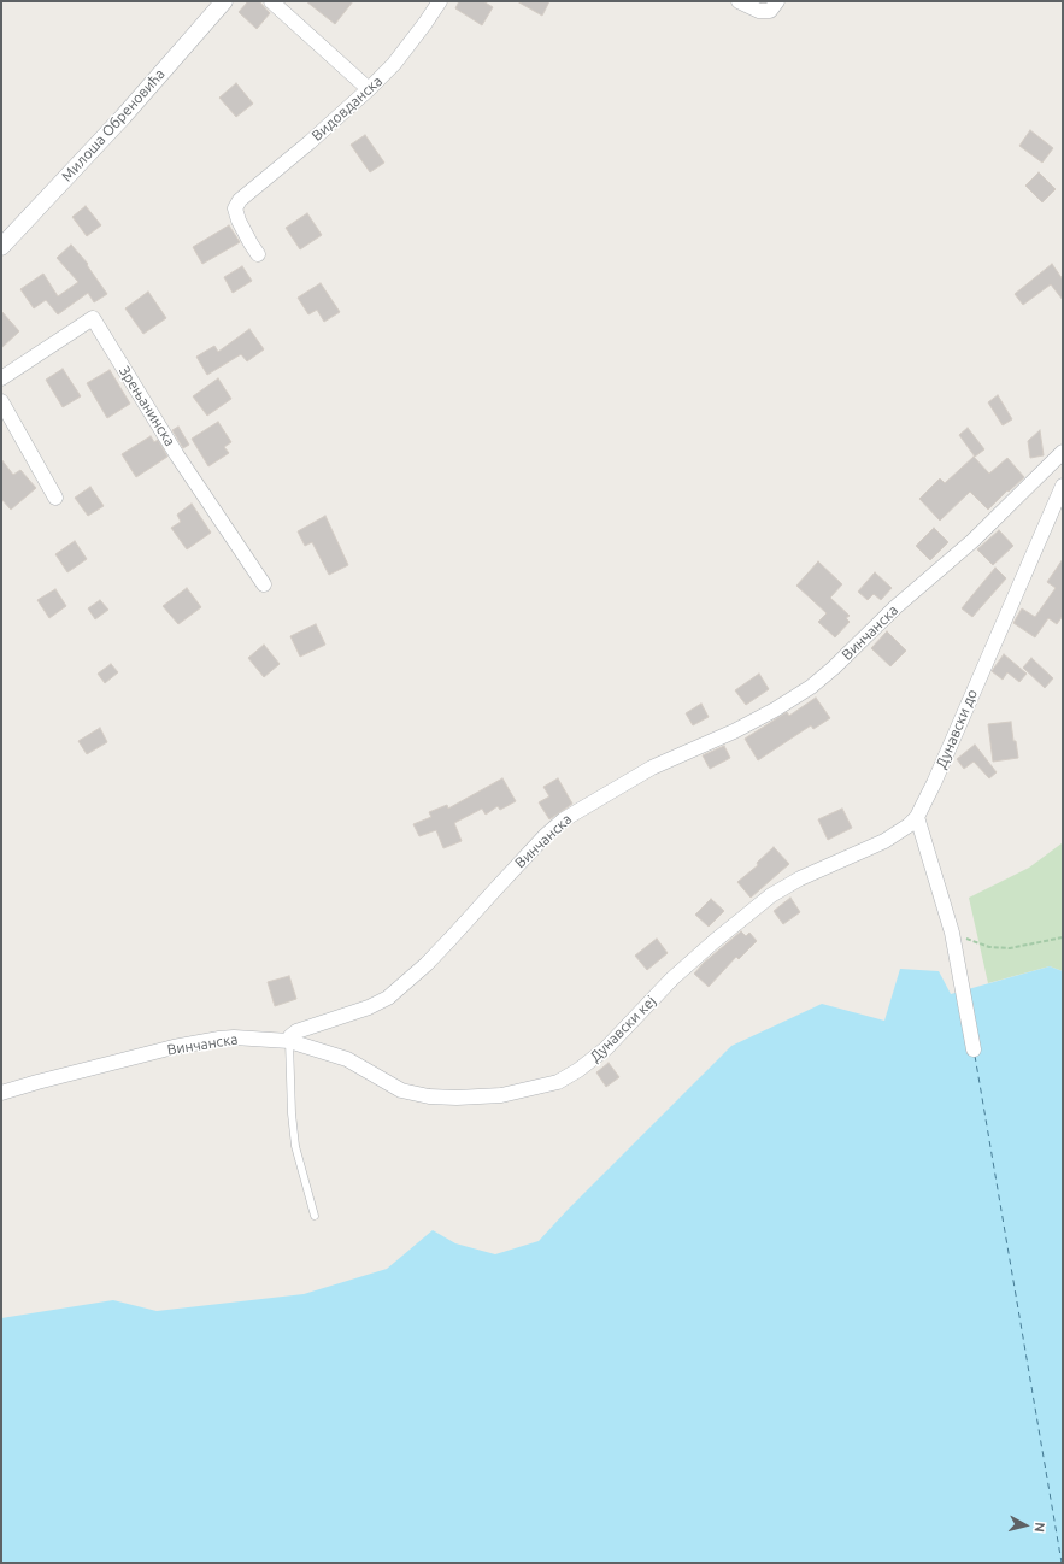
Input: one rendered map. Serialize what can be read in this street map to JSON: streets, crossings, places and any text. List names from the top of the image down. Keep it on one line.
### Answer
{"streets":{"street":["Видовданска","Милоша Обреновића","Зрењанинска","Винчанска","Дунавски до","Дунавски кеј"]},"crossings":[["Винчанска","Дунавски кеј"],["Дунавски до","Дунавски кеј"]],"north":"right"}
